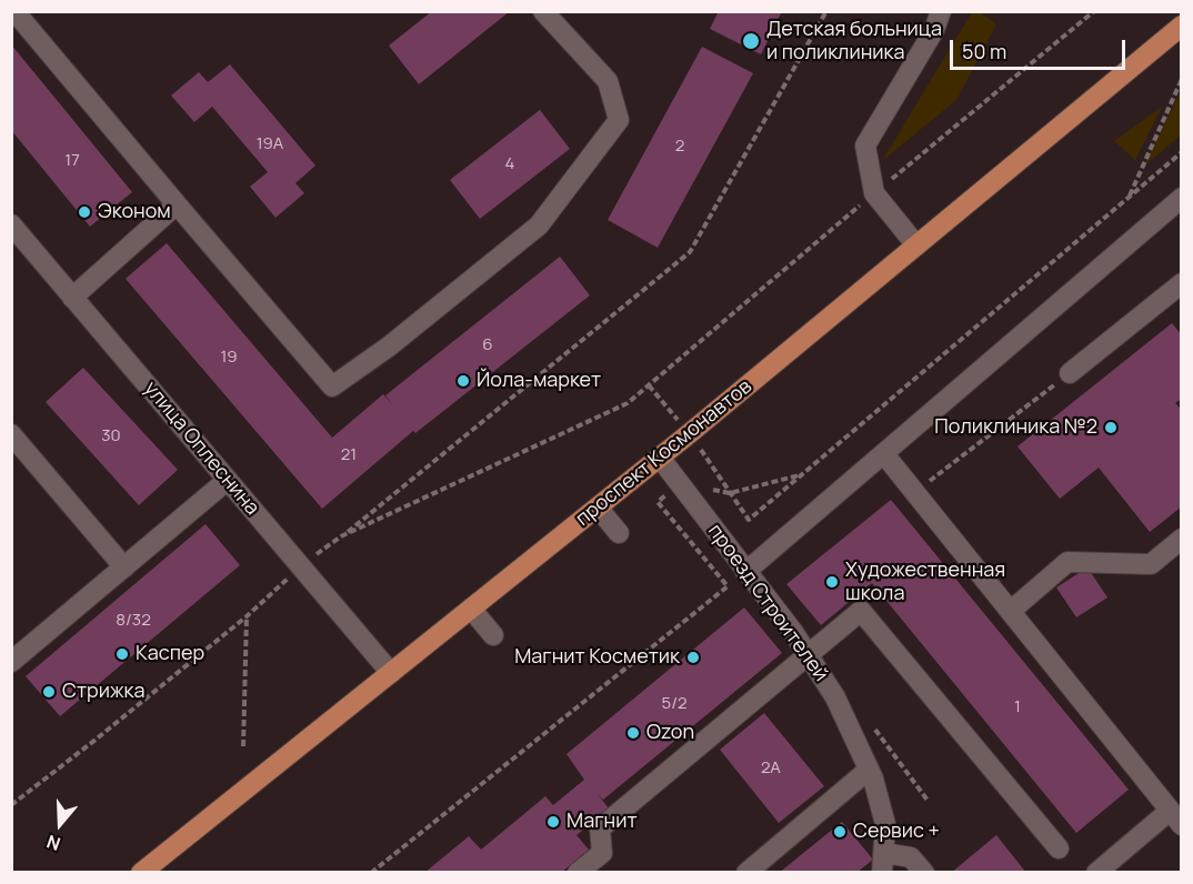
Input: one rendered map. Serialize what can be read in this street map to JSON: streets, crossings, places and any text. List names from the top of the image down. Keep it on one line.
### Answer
{"streets":{"main road":["проспект Космонавтов"],"street":["улица Оплеснина","проезд Строителей"]},"crossings":[["улица Оплеснина","проспект Космонавтов"],["проспект Космонавтов","проезд Строителей"]],"places":["Детская больница и поликлиника","Эконом","Йола-маркет","Поликлиника №2","Художественная школа","Каспер","Магнит Косметик","Стрижка","Ozon","Магнит","Сервис +"],"house_numbers":["19А","2","17","4","6","19","30","21","8/32","5/2","1","2А"],"scale_bar":"50 m","north":"bottom"}
